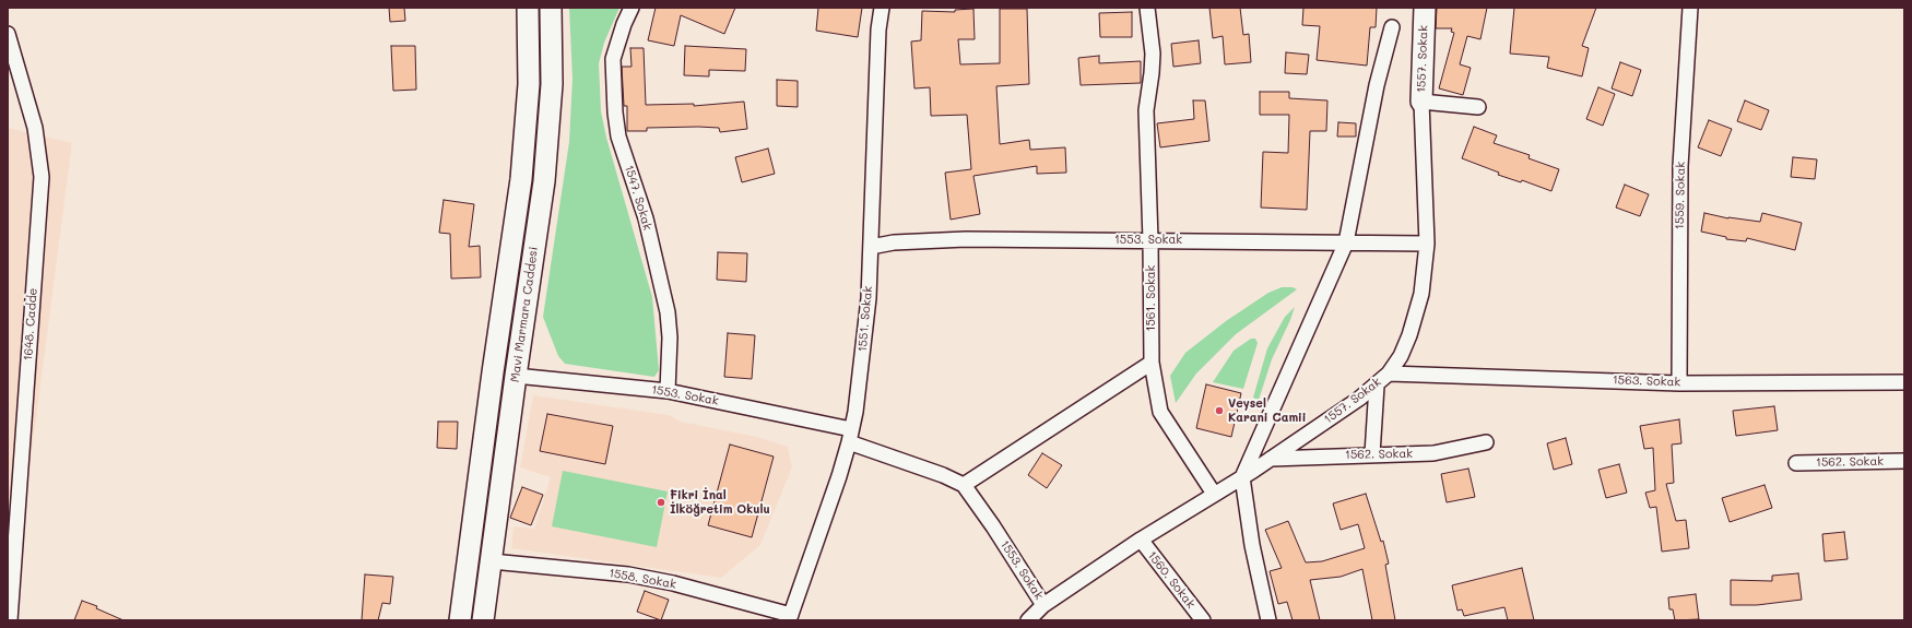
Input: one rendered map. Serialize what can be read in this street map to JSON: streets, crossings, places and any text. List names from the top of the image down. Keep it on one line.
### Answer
{"streets":{"street":["1557. Sokak","1559. Sokak","1547. Sokak","1553. Sokak","1561. Sokak","Mavi Marmara Caddesi","1551. Sokak","1648. Cadde","1563. Sokak","1562. Sokak","1558. Sokak","1560. Sokak"]},"crossings":[["1557. Sokak","1553. Sokak"],["1557. Sokak","1561. Sokak"],["1557. Sokak","1563. Sokak"],["1557. Sokak","1562. Sokak"],["1557. Sokak","1560. Sokak"],["1559. Sokak","1563. Sokak"],["1547. Sokak","1553. Sokak"],["1553. Sokak","1561. Sokak"],["1553. Sokak","Mavi Marmara Caddesi"],["1553. Sokak","1551. Sokak"],["Mavi Marmara Caddesi","1558. Sokak"],["1551. Sokak","1558. Sokak"]],"places":["Veysel Karani Camii","Fikri İnal İlköğretim Okulu"]}
